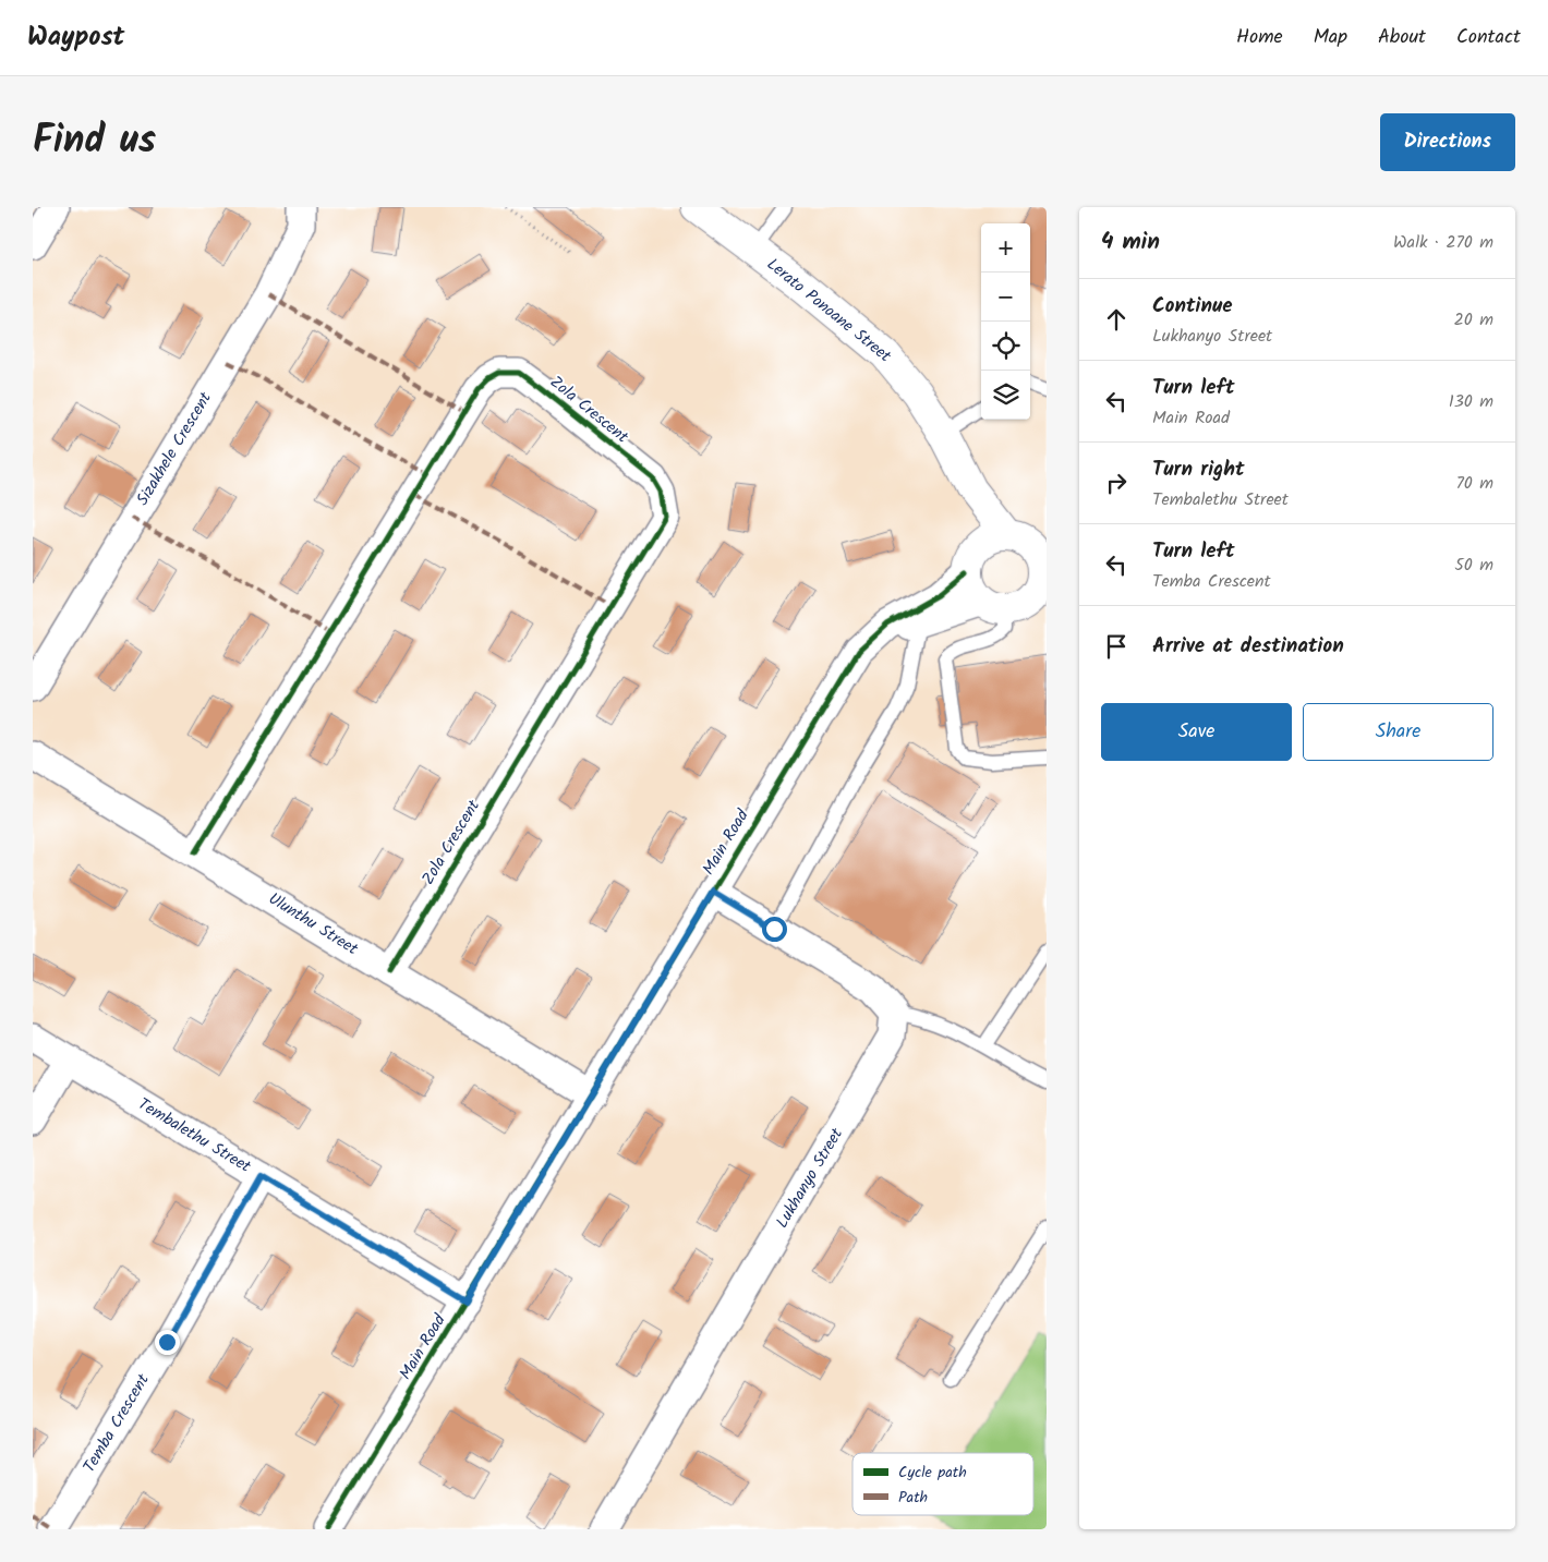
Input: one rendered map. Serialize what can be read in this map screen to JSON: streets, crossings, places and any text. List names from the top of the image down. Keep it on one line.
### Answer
{"streets":{"street":["Lerato Ponoane Street","Zola Crescent","Sizakhele Crescent","Main Road","Ulunthu Street","Tembalethu Street","Lukhanyo Street","Temba Crescent"]},"crossings":[["Lerato Ponoane Street","Main Road"],["Zola Crescent","Ulunthu Street"],["Main Road","Ulunthu Street"],["Main Road","Tembalethu Street"],["Tembalethu Street","Temba Crescent"]],"legend":["Cycle path","Path"],"page":{"header":"Waypost","nav":["Home","Map","About","Contact"],"title":"Find us","buttons":["Directions",["Save","Share"]],"heading":["4 min","Walk · 270 m"],"map_buttons":["+","−"],"list":[["Continue","Lukhanyo Street","20 m"],["Turn left","Main Road","130 m"],["Turn right","Tembalethu Street","70 m"],["Turn left","Temba Crescent","50 m"],"Arrive at destination"]}}
